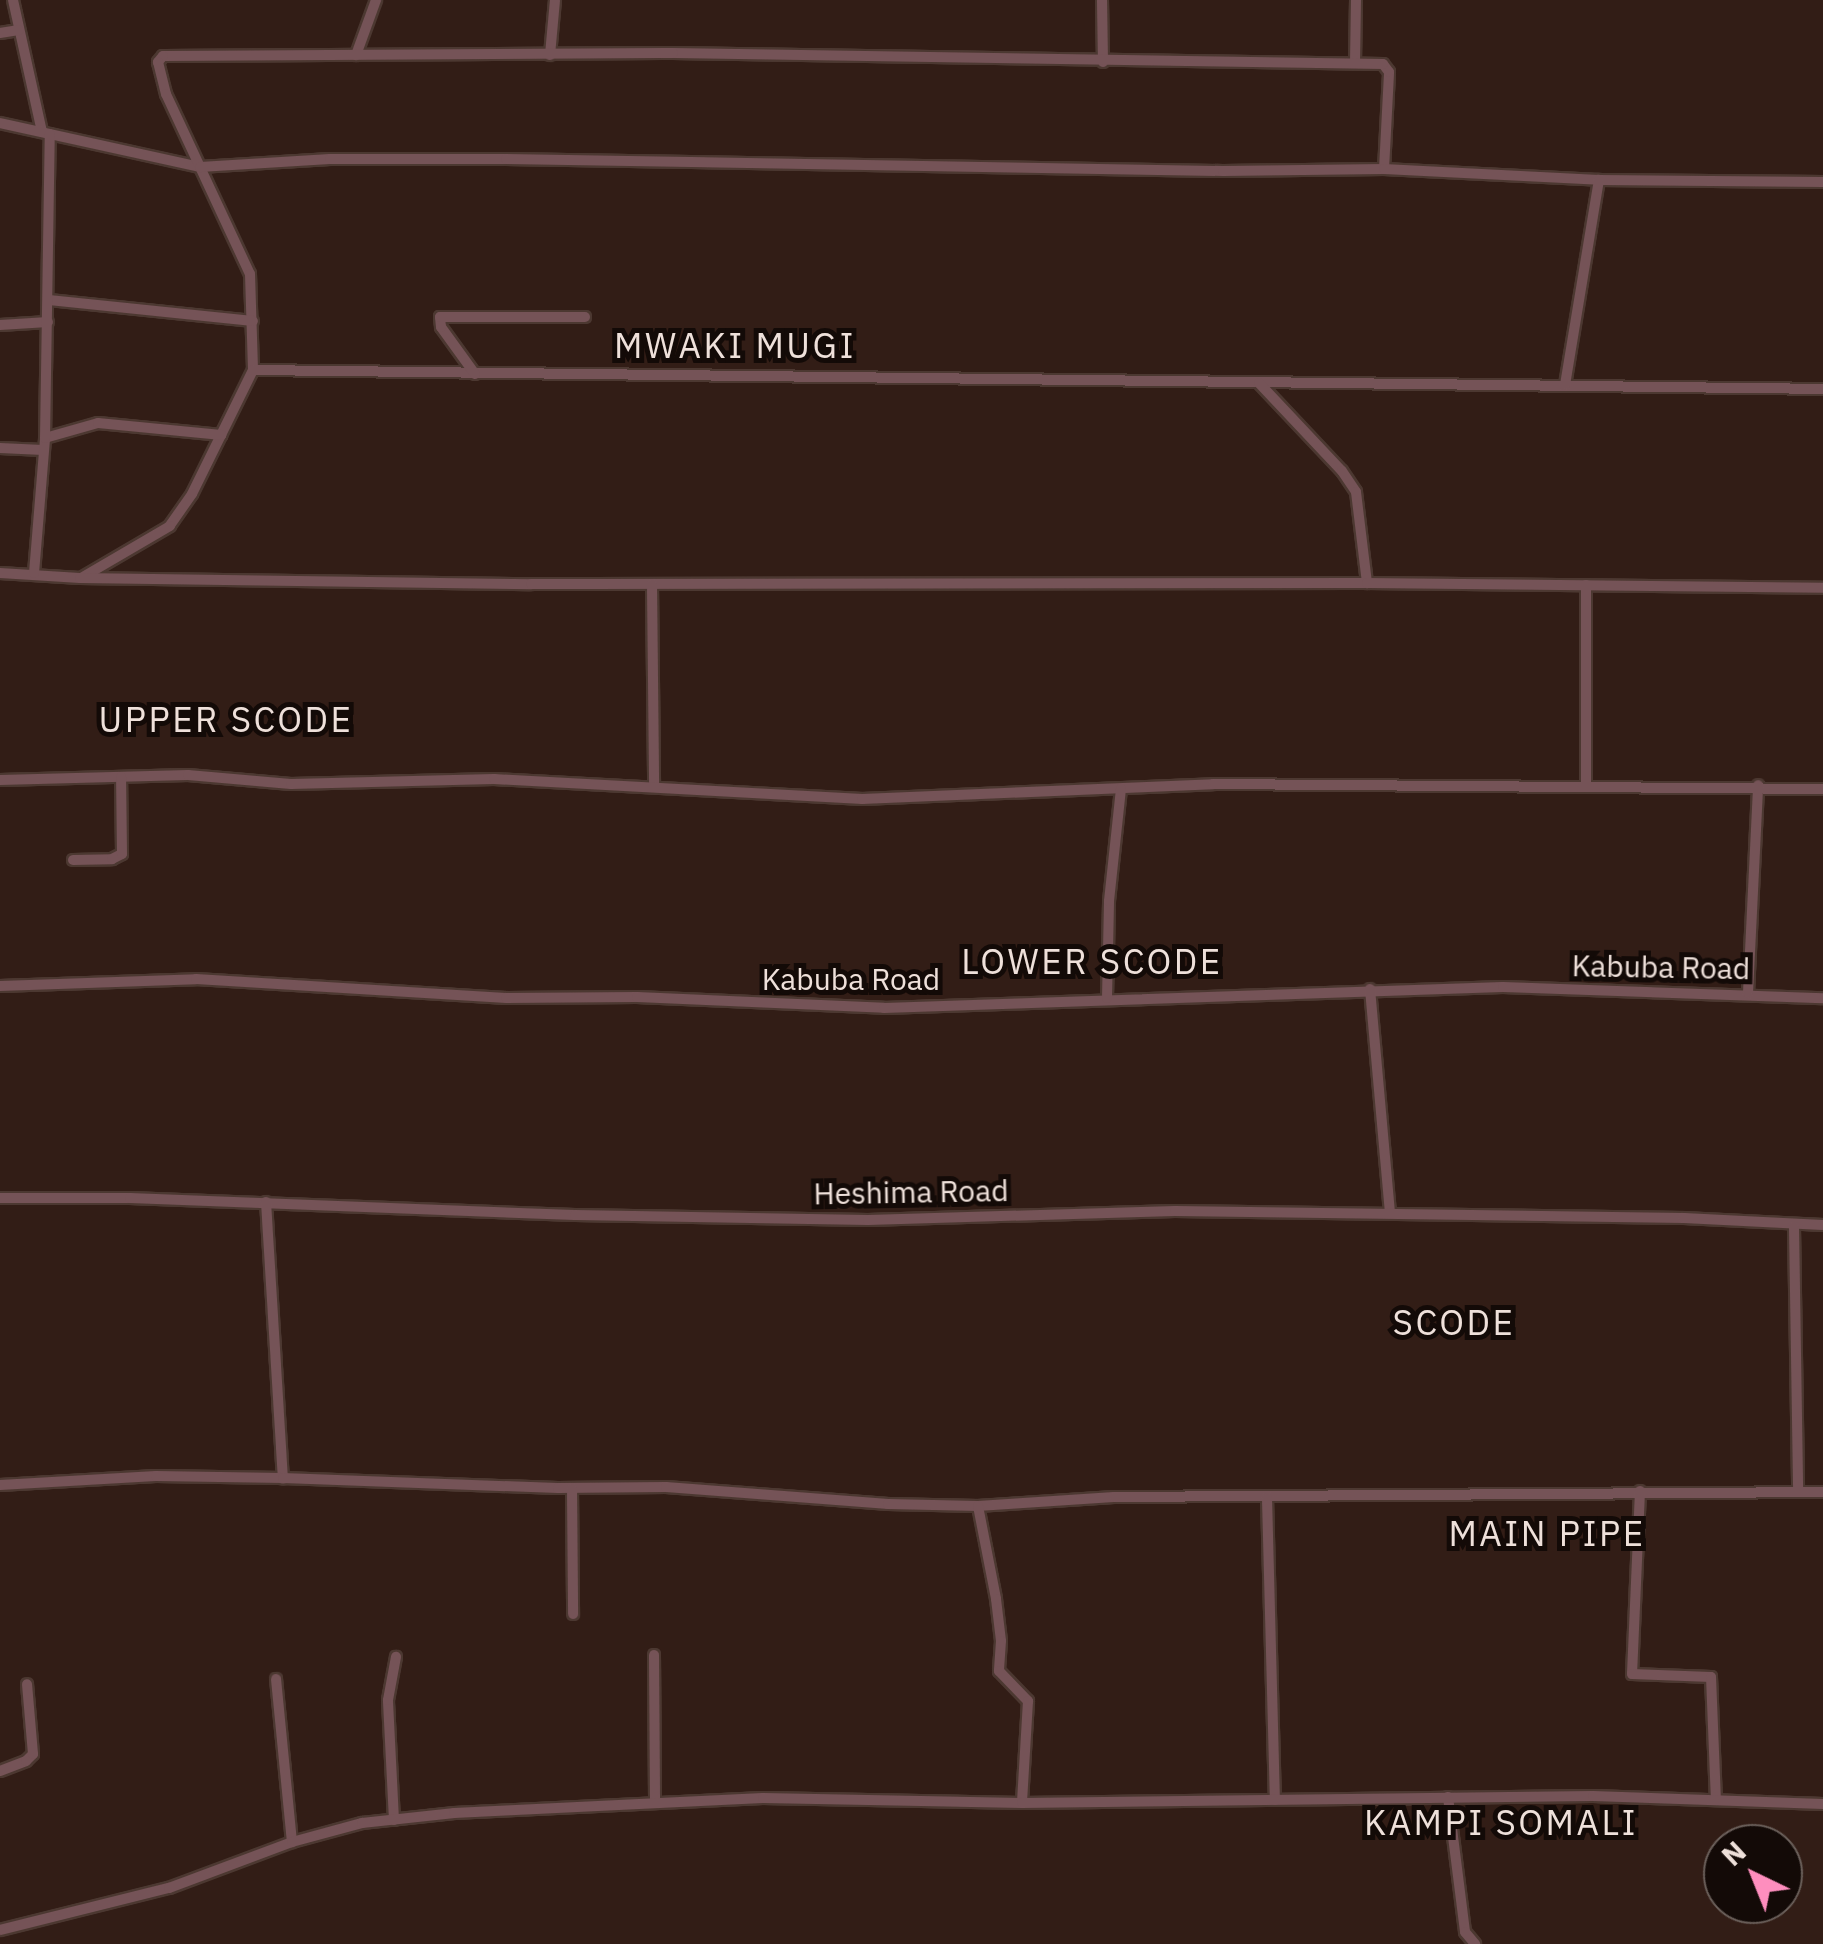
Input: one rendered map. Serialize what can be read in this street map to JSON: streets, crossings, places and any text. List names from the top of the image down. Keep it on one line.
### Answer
{"streets":{"street":["Kabuba Road","Heshima Road"]},"districts":["MWAKI MUGI","UPPER SCODE","LOWER SCODE","SCODE","MAIN PIPE","KAMPI SOMALI"],"north":"top left"}
